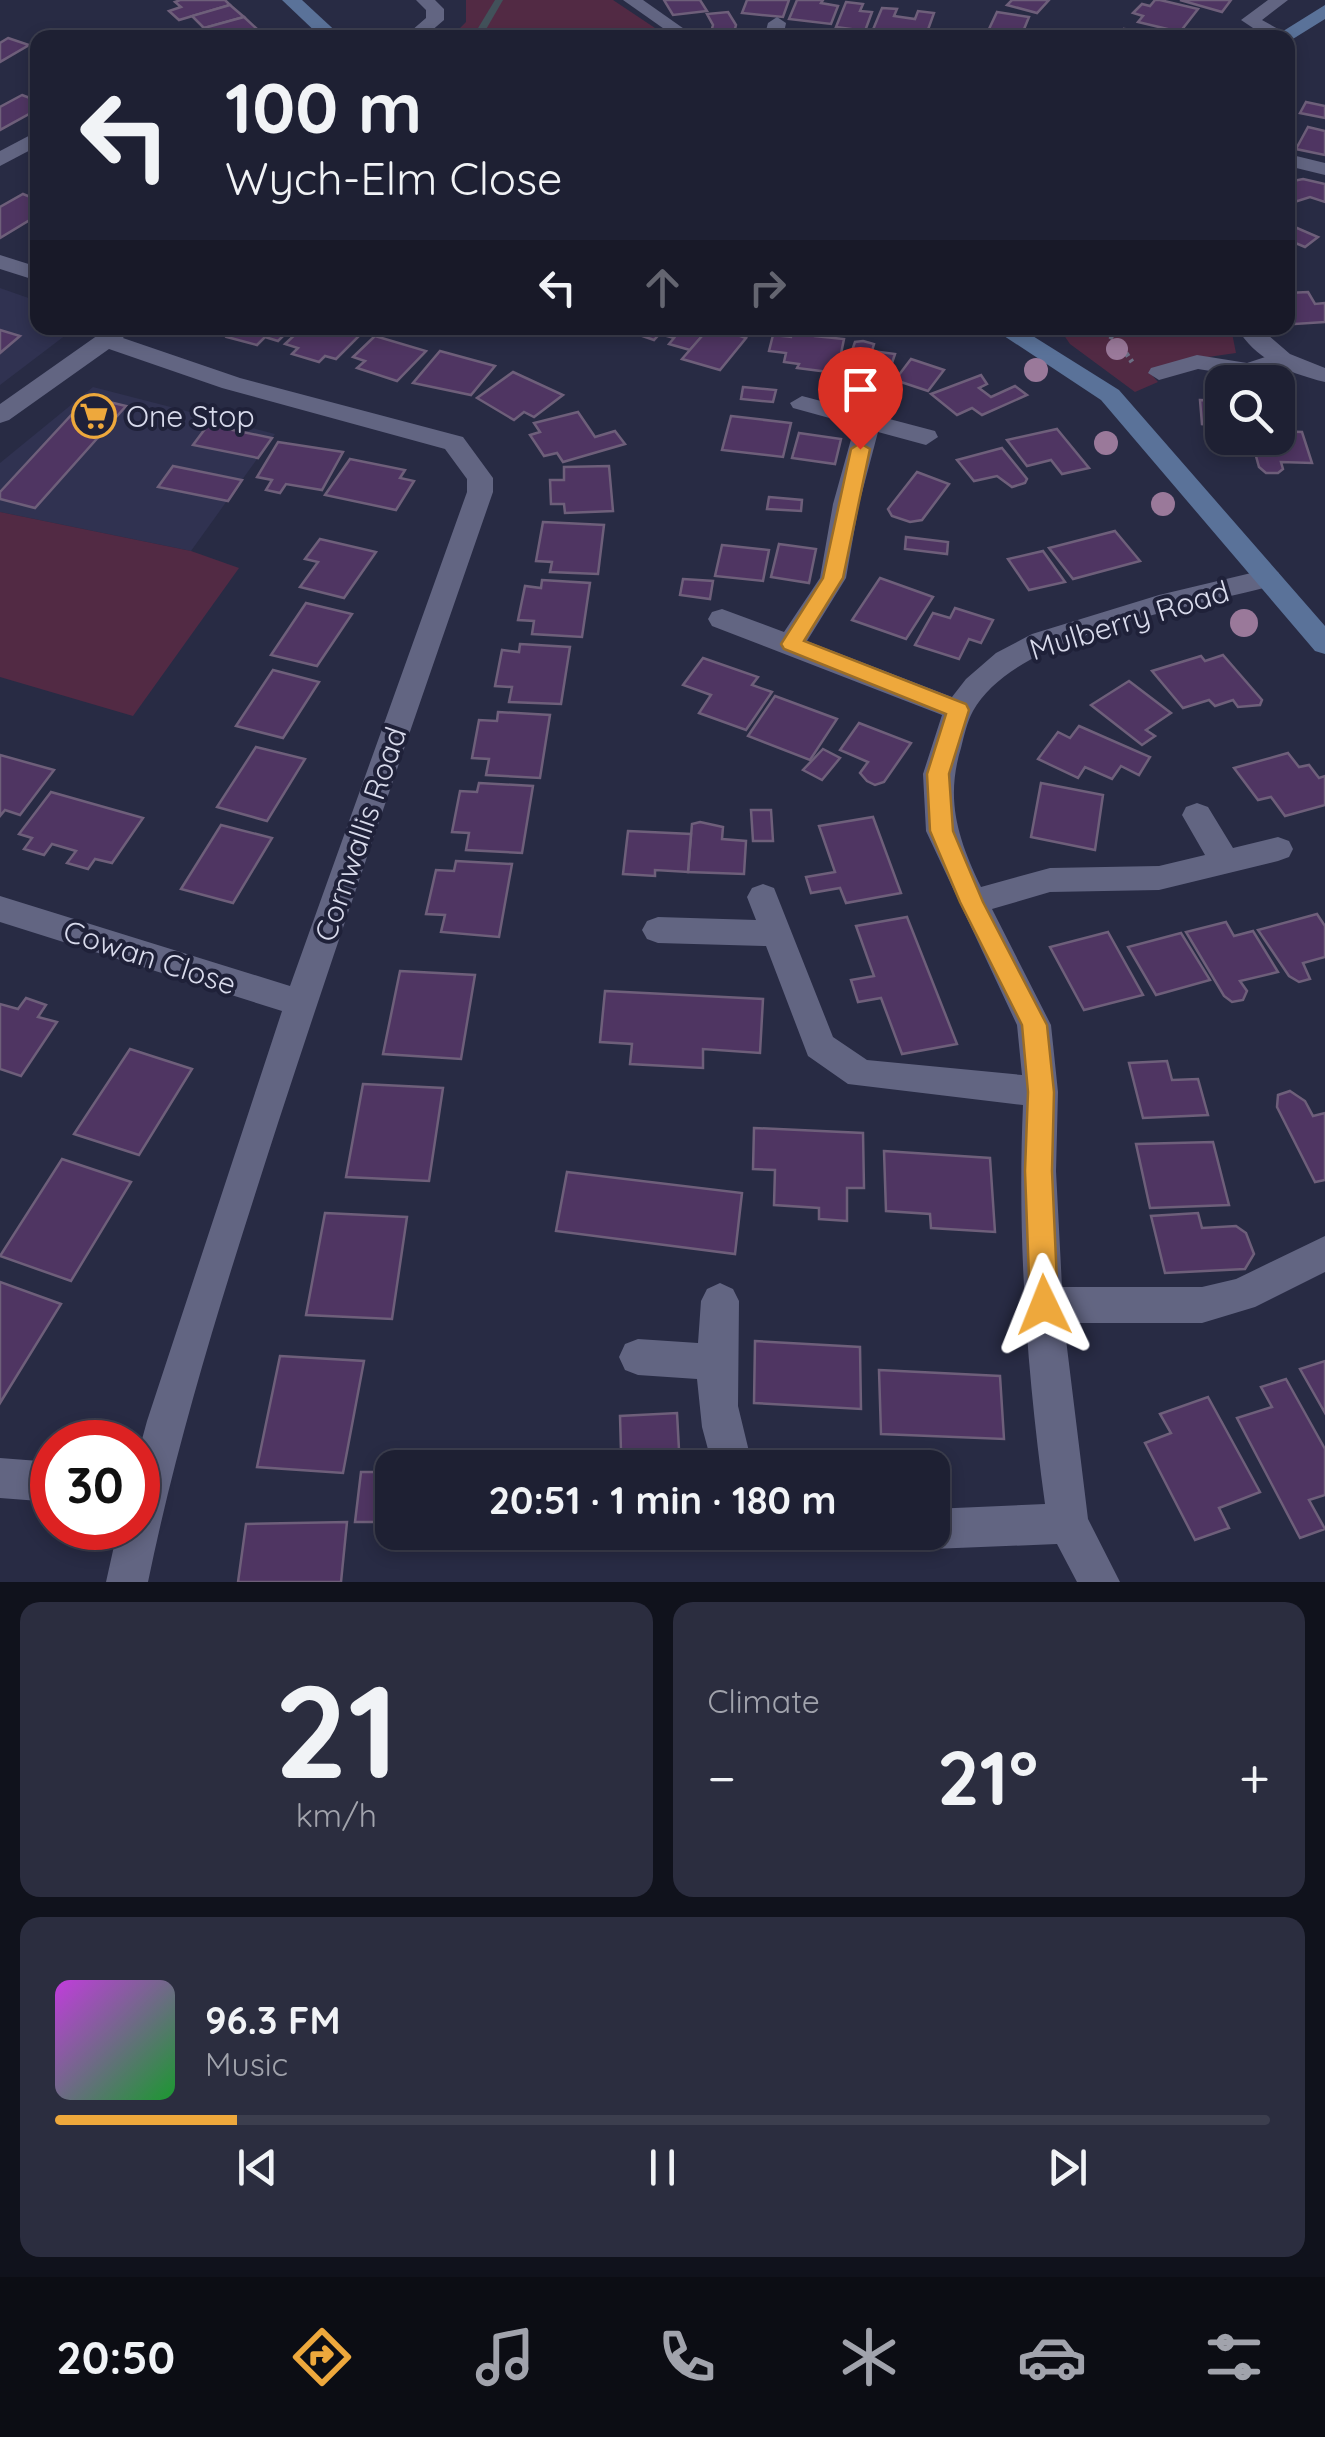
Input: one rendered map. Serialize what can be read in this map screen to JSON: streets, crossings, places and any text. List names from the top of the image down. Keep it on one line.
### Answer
{"streets":{"street":["Mulberry Road","Cornwallis Road","Cowan Close"]},"crossings":[["Cornwallis Road","Cowan Close"]],"places":{"supermarket":["One Stop"]},"page":{"turn":["100 m","Wych-Elm Close"],"limit":"30","trip":"20:51 · 1 min · 180 m","tile":[["21","km/h"],"Climate"],"heat":["−","21°","+"],"song":["96.3 FM","Music"],"tabs":"20:50"}}
